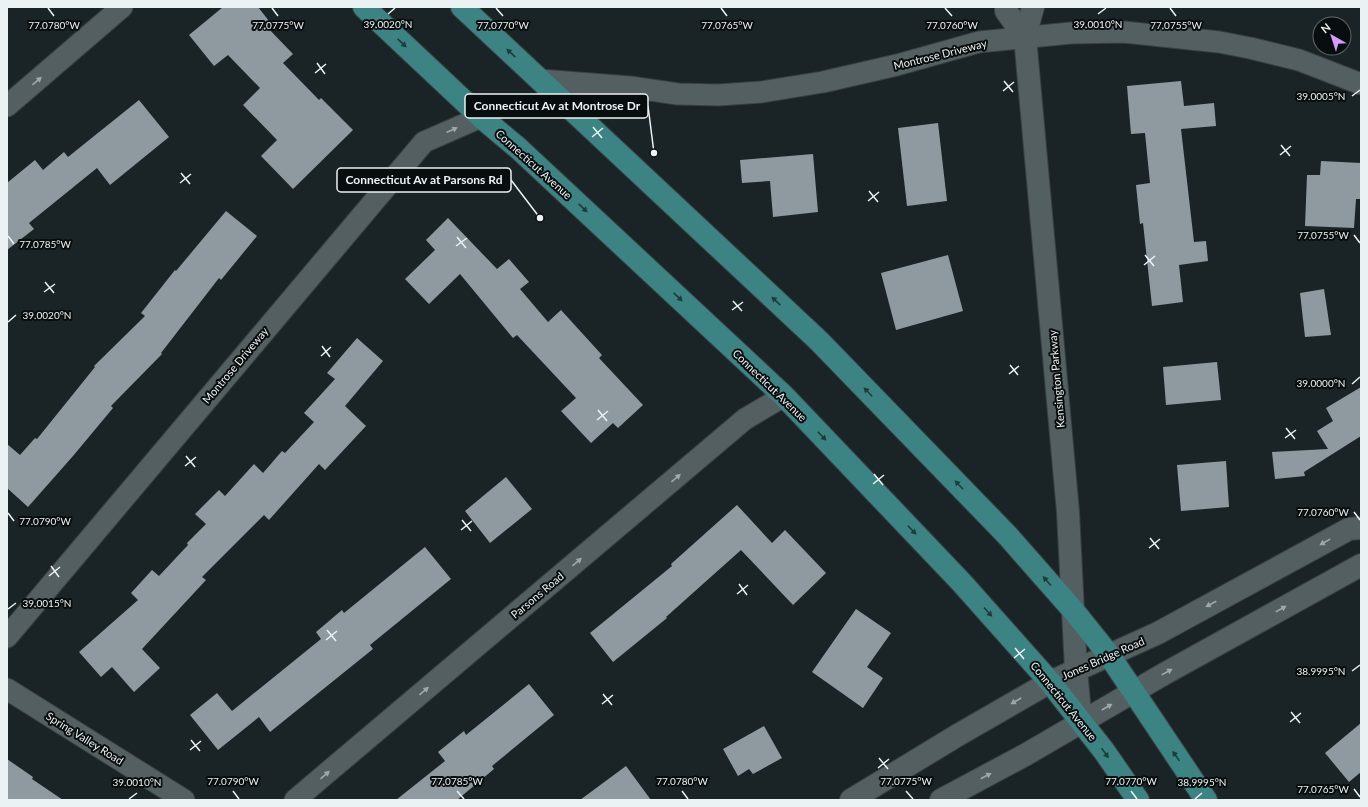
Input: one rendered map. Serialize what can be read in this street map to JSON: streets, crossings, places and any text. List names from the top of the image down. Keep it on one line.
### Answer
{"streets":{"main road":["Connecticut Avenue","Kensington Parkway","Jones Bridge Road"],"street":["Montrose Driveway","Parsons Road","Spring Valley Road"]},"crossings":[["Montrose Driveway","Connecticut Avenue"],["Montrose Driveway","Kensington Parkway"],["Connecticut Avenue","Kensington Parkway"],["Connecticut Avenue","Parsons Road"],["Connecticut Avenue","Jones Bridge Road"],["Kensington Parkway","Jones Bridge Road"]],"one_way":["Montrose Driveway","Parsons Road"],"places":["Connecticut Av at Montrose Dr","Connecticut Av at Parsons Rd"],"north":"top left","coordinates":["39.0020°N","39.0010°N","77.0780°W","77.0775°W","77.0770°W","77.0765°W","77.0760°W","77.0755°W","39.0005°N","77.0785°W","39.0000°N","77.0790°W","39.0015°N","38.9995°N"]}
